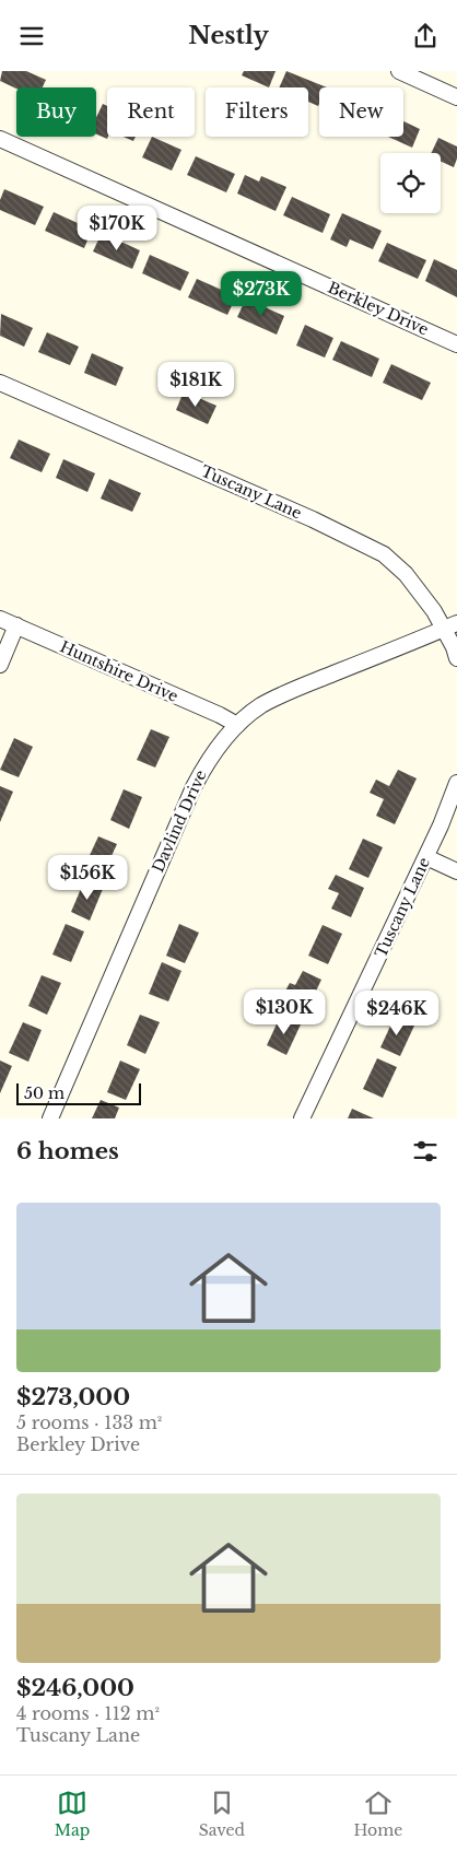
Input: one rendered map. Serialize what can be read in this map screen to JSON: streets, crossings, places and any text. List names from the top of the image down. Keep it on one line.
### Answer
{"streets":{"street":["Berkley Drive","Tuscany Lane","Huntshire Drive","Davlind Drive"]},"crossings":[["Tuscany Lane","Davlind Drive"],["Huntshire Drive","Davlind Drive"]],"scale_bar":"50 m","page":{"header":"Nestly","chip":["Buy","Rent","Filters","New"],"price":["$170K","$273K","$181K","$156K","$130K","$246K"],"scale":"50 m","heading":"6 homes","list":[{"name":"$273,000","note":"5 rooms · 133 m² · Berkley Drive"},{"name":"$246,000","note":"4 rooms · 112 m² · Tuscany Lane"}],"tabs":["Map","Saved","Home"]}}
